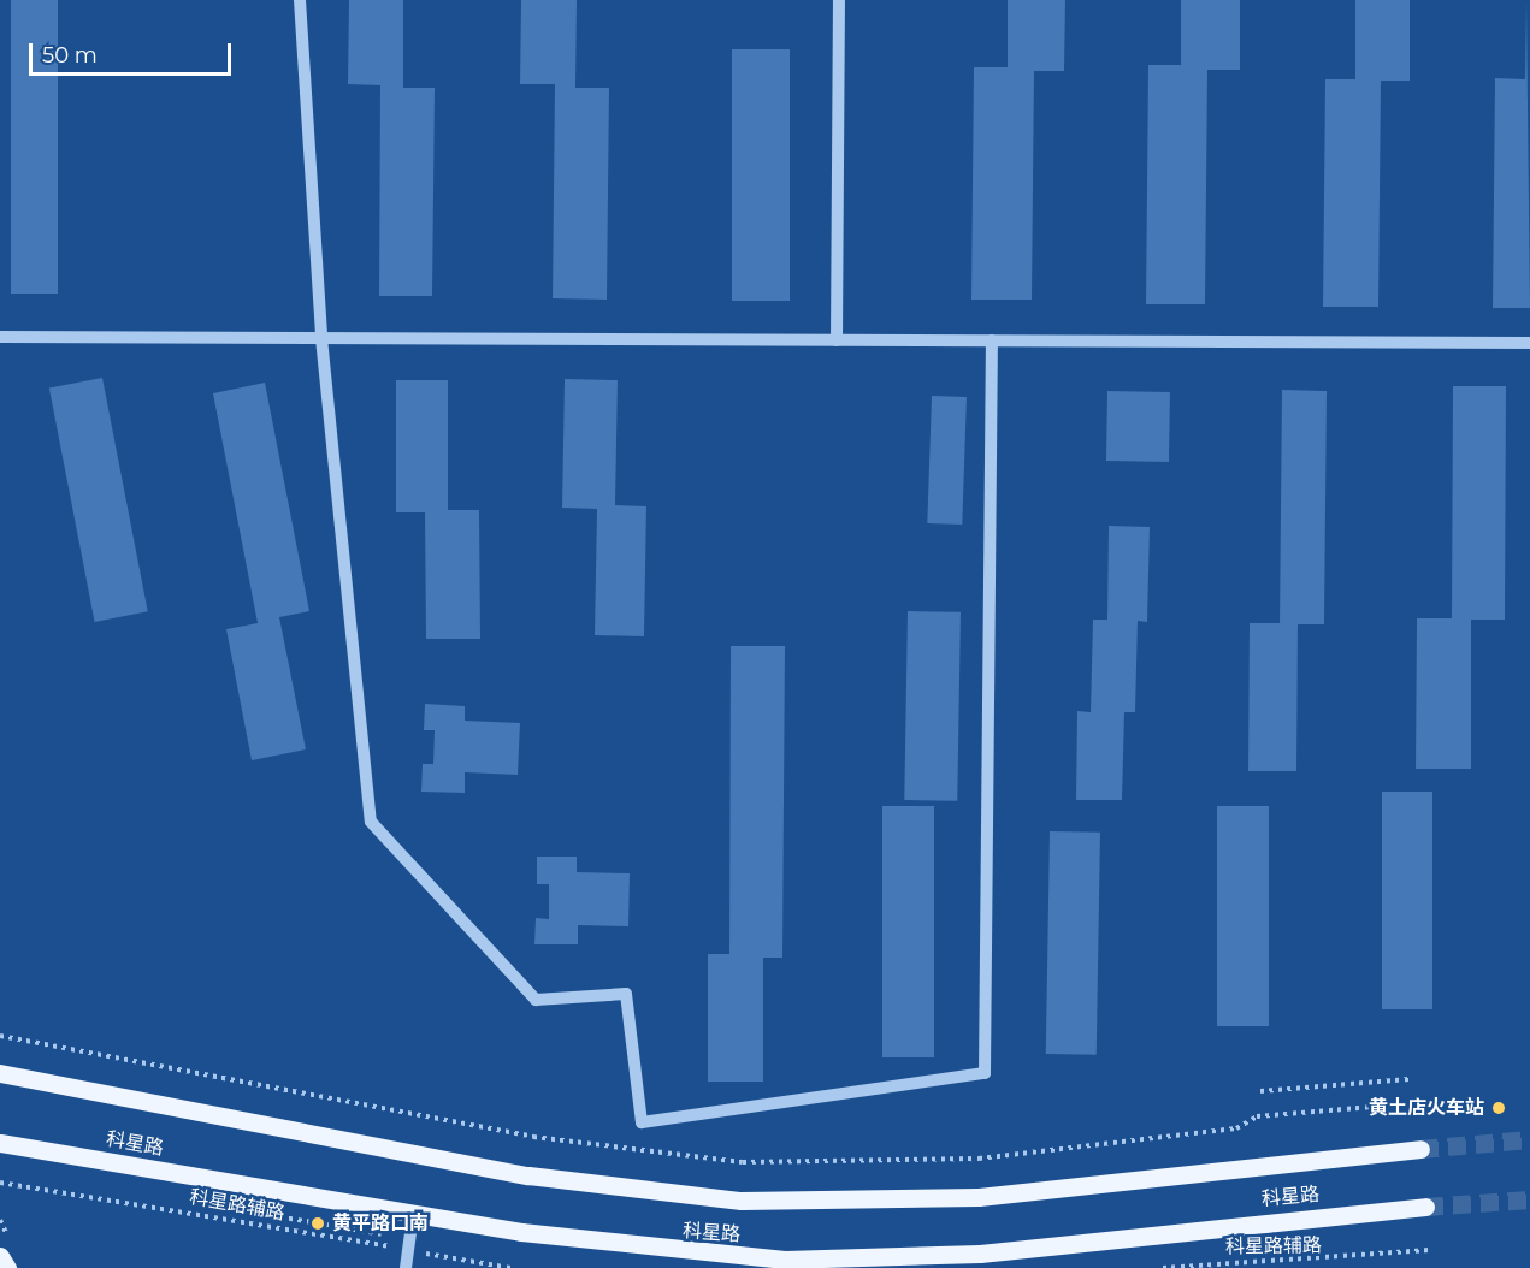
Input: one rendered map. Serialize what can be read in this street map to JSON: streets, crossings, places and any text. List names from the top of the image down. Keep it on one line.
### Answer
{"streets":{"main road":["科星路"],"path":["科星路辅路"]},"places":["黄土店火车站","黄平路口南"],"scale_bar":"50 m"}
